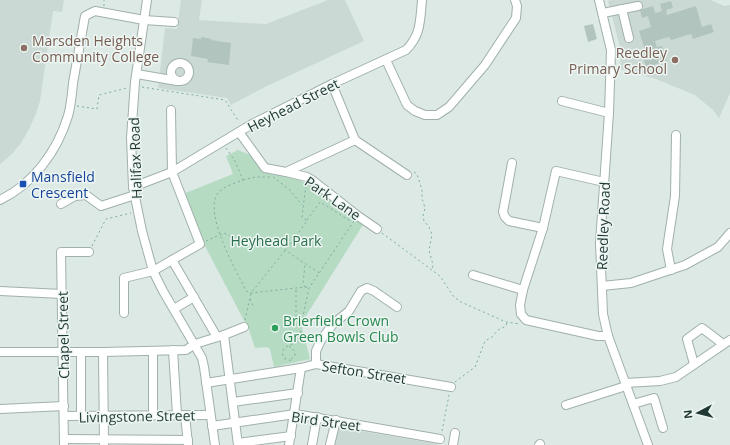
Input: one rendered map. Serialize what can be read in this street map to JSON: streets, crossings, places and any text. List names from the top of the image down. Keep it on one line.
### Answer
{"streets":{"street":["Heyhead Street","Halifax Road","Park Lane","Reedley Road","Chapel Street","Sefton Street","Livingstone Street","Bird Street"]},"crossings":[["Heyhead Street","Halifax Road"],["Heyhead Street","Park Lane"],["Halifax Road","Sefton Street"],["Halifax Road","Livingstone Street"],["Halifax Road","Bird Street"],["Chapel Street","Livingstone Street"]],"parks":["Heyhead Park"],"places":{"other":["Marsden Heights Community College","Reedley Primary School","Brierfield Crown Green Bowls Club"],"transit":["Mansfield Crescent"]},"north":"left"}
